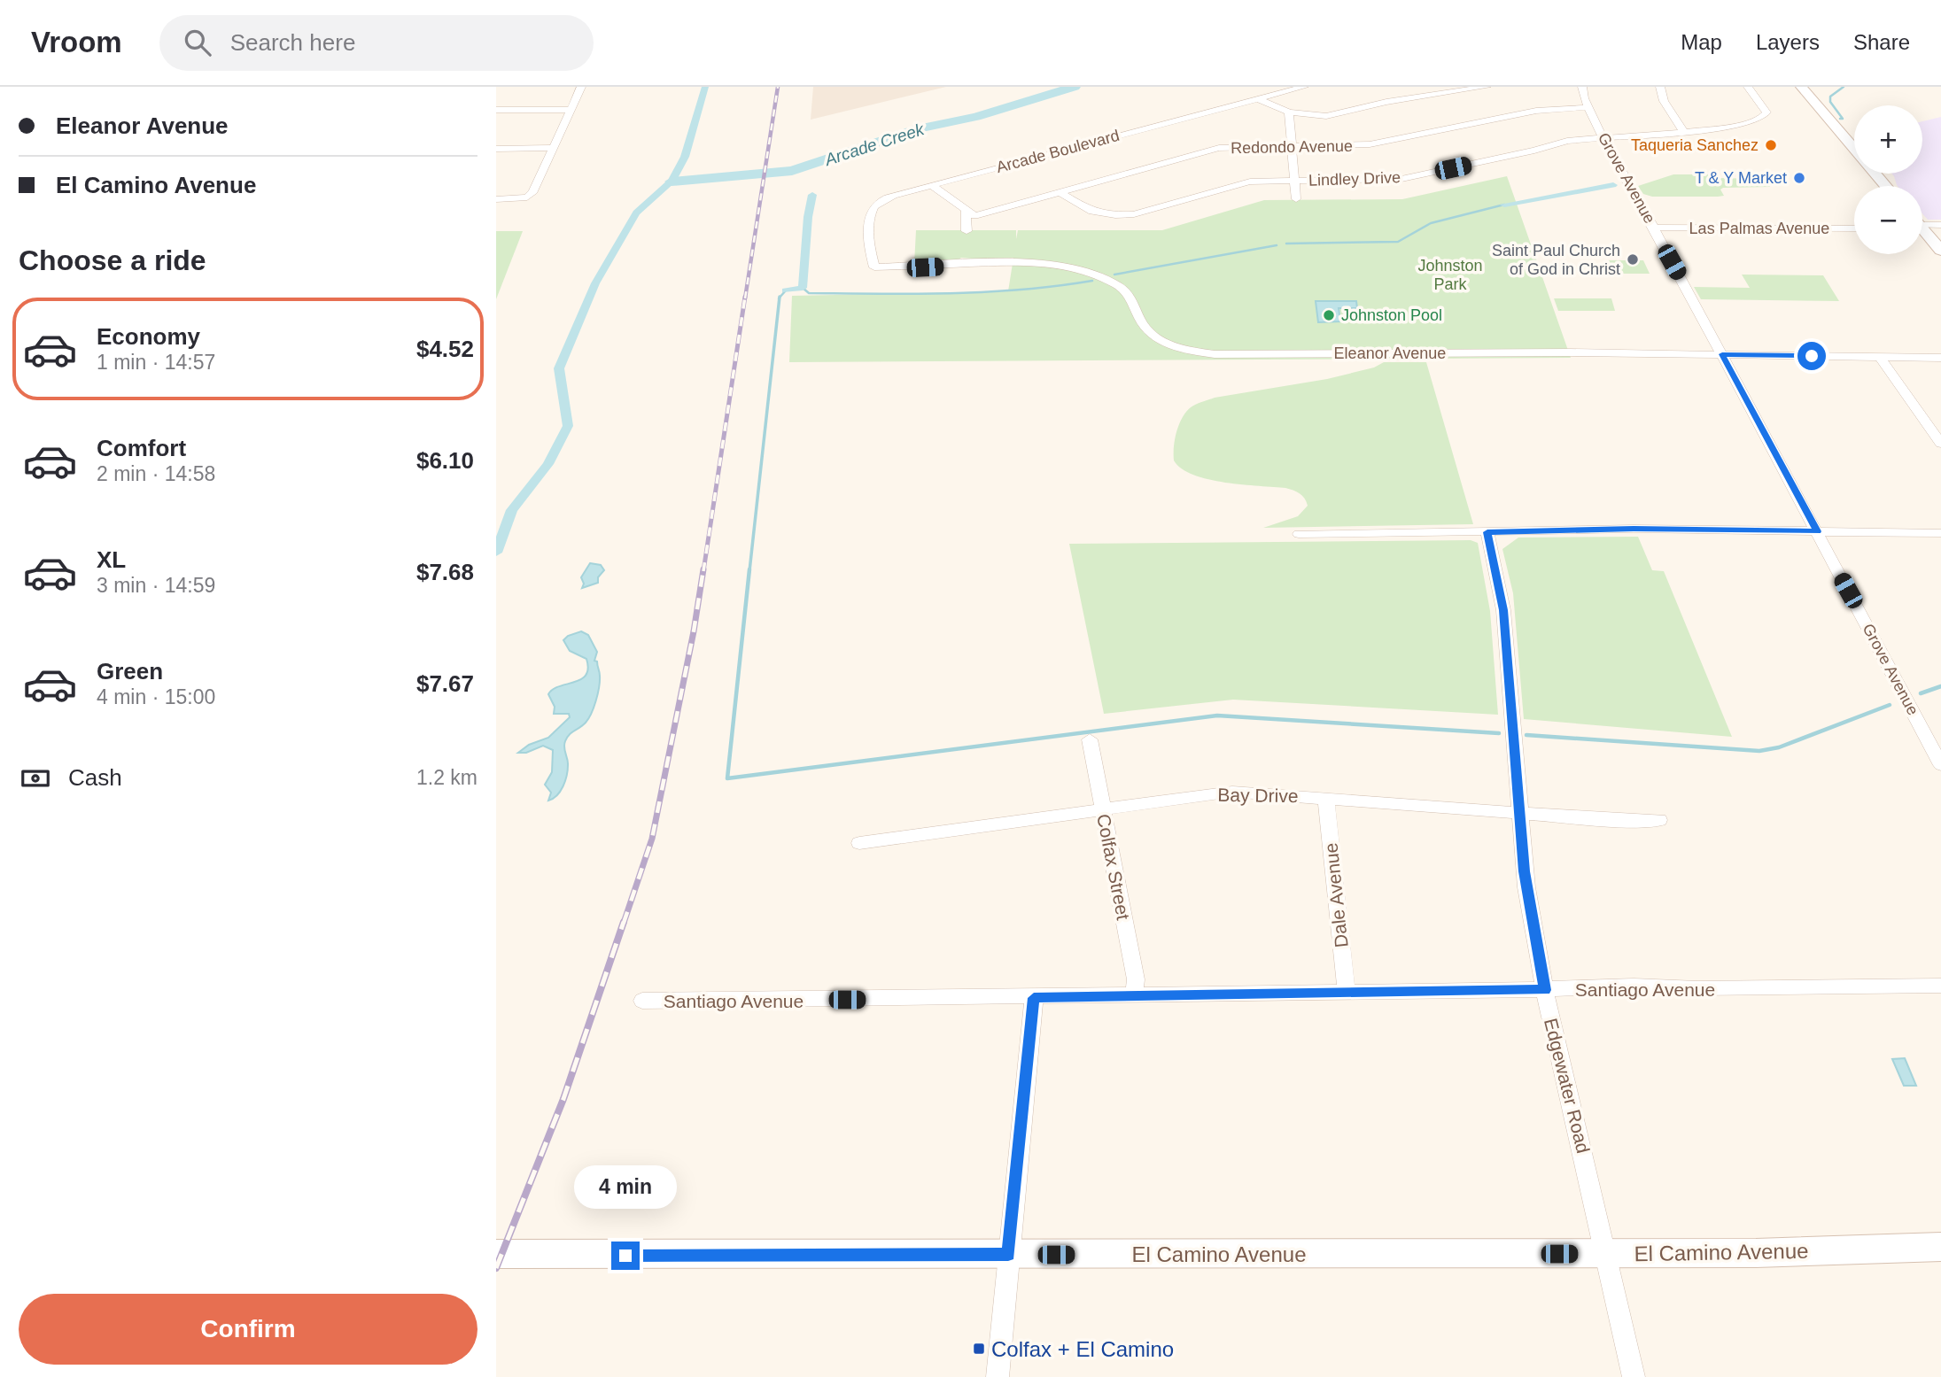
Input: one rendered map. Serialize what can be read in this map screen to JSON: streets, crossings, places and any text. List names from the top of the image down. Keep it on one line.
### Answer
{"streets":{"main road":["El Camino Avenue"],"street":["Redondo Avenue","Arcade Boulevard","Grove Avenue","Lindley Drive","Las Palmas Avenue","Eleanor Avenue","Bay Drive","Colfax Street","Dale Avenue","Santiago Avenue","Edgewater Road"]},"crossings":[["Redondo Avenue","Grove Avenue"],["Redondo Avenue","Lindley Drive"],["Arcade Boulevard","Eleanor Avenue"],["Grove Avenue","Lindley Drive"],["Grove Avenue","Las Palmas Avenue"],["Grove Avenue","Eleanor Avenue"],["Bay Drive","Colfax Street"],["Bay Drive","Dale Avenue"],["Bay Drive","Edgewater Road"],["Colfax Street","Santiago Avenue"],["Dale Avenue","Santiago Avenue"],["Santiago Avenue","Edgewater Road"],["Edgewater Road","El Camino Avenue"]],"water":["Arcade Creek"],"parks":["Johnston Park"],"places":{"other":["Taqueria Sanchez","T & Y Market","Saint Paul Church of God in Christ","Johnston Pool"],"transit":["Colfax + El Camino"]},"page":{"header":"Vroom","search":"Search here","nav":["Map","Layers","Share"],"banner":["Eleanor Avenue","El Camino Avenue"],"map_buttons":["+","−"],"heading":"Choose a ride","list":[{"name":"Economy","note":"1 min · 14:57","value":"$4.52"},{"name":"Comfort","note":"2 min · 14:58","value":"$6.10"},{"name":"XL","note":"3 min · 14:59","value":"$7.68"},{"name":"Green","note":"4 min · 15:00","value":"$7.67"}],"pay":["Cash","1.2 km"],"bubble":"4 min","buttons":"Confirm"}}
